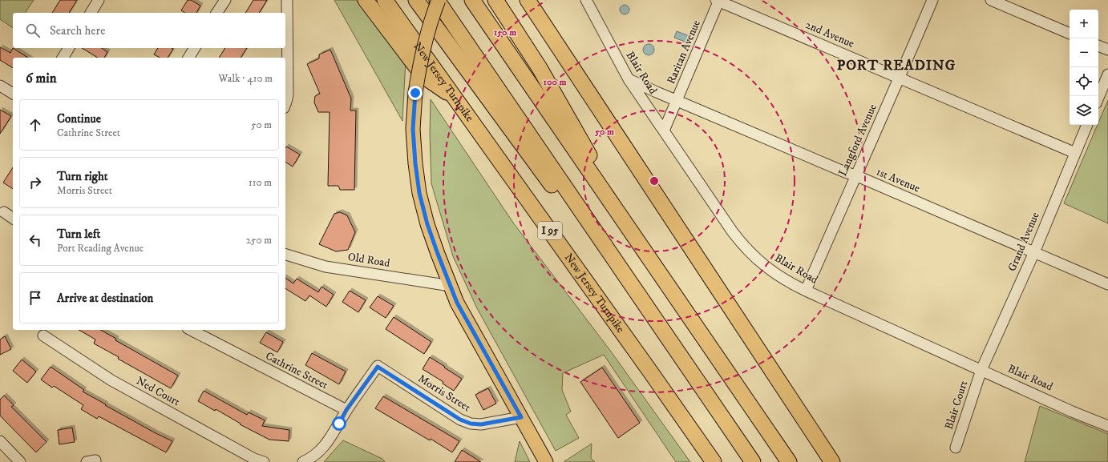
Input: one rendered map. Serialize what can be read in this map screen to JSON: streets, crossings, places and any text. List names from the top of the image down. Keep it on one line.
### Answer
{"streets":{"highway":["New Jersey Turnpike","I 95"],"street":["2nd Avenue","Raritan Avenue","Blair Road","Langford Avenue","1st Avenue","Grand Avenue","Old Road","Cathrine Street","Ned Court","Morris Street","Blair Court"]},"crossings":[["2nd Avenue","Raritan Avenue"],["2nd Avenue","Langford Avenue"],["2nd Avenue","Grand Avenue"],["Raritan Avenue","Blair Road"],["Raritan Avenue","1st Avenue"],["Blair Road","Langford Avenue"],["Blair Road","1st Avenue"],["Blair Road","Grand Avenue"],["Blair Road","Blair Court"],["Langford Avenue","1st Avenue"],["1st Avenue","Grand Avenue"],["Grand Avenue","Blair Court"],["Cathrine Street","Morris Street"]],"districts":["PORT READING"],"page":{"map_buttons":["+","−"],"search":"Search here","heading":["6 min","Walk · 410 m"],"list":[["Continue","Cathrine Street","50 m"],["Turn right","Morris Street","110 m"],["Turn left","Port Reading Avenue","250 m"],"Arrive at destination"]},"rings":["150 m","100 m","50 m"]}
